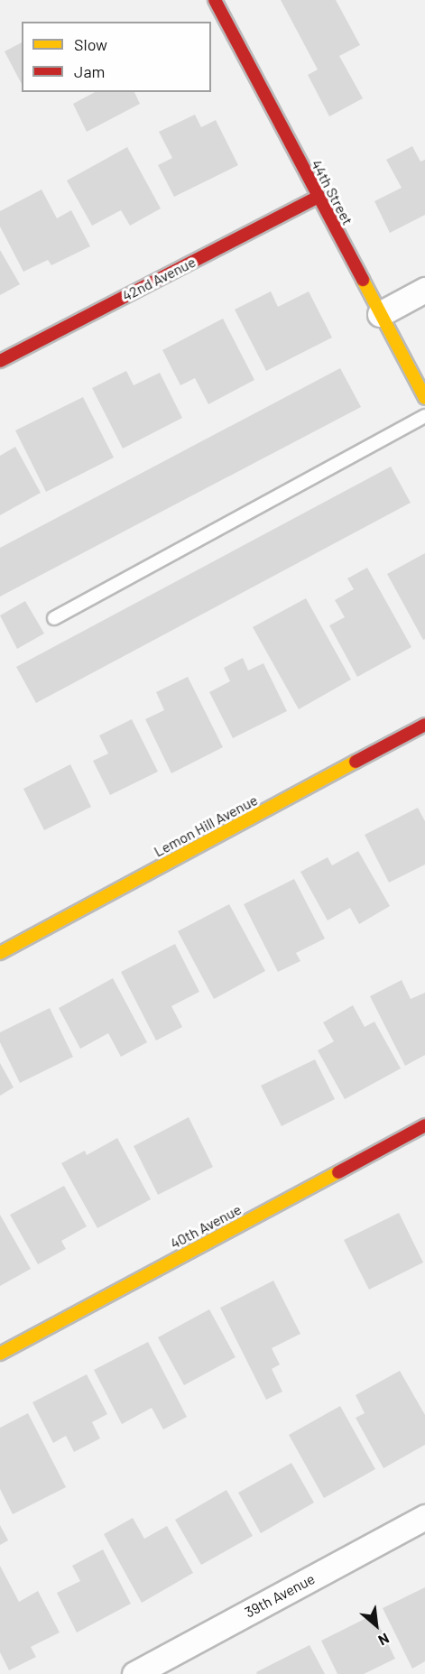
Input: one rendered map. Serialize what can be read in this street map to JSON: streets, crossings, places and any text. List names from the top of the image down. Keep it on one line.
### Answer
{"streets":{"street":["44th Street","42nd Avenue","Lemon Hill Avenue","40th Avenue","39th Avenue"]},"crossings":[["44th Street","42nd Avenue"]],"legend":["Slow","Jam"],"north":"bottom right"}
